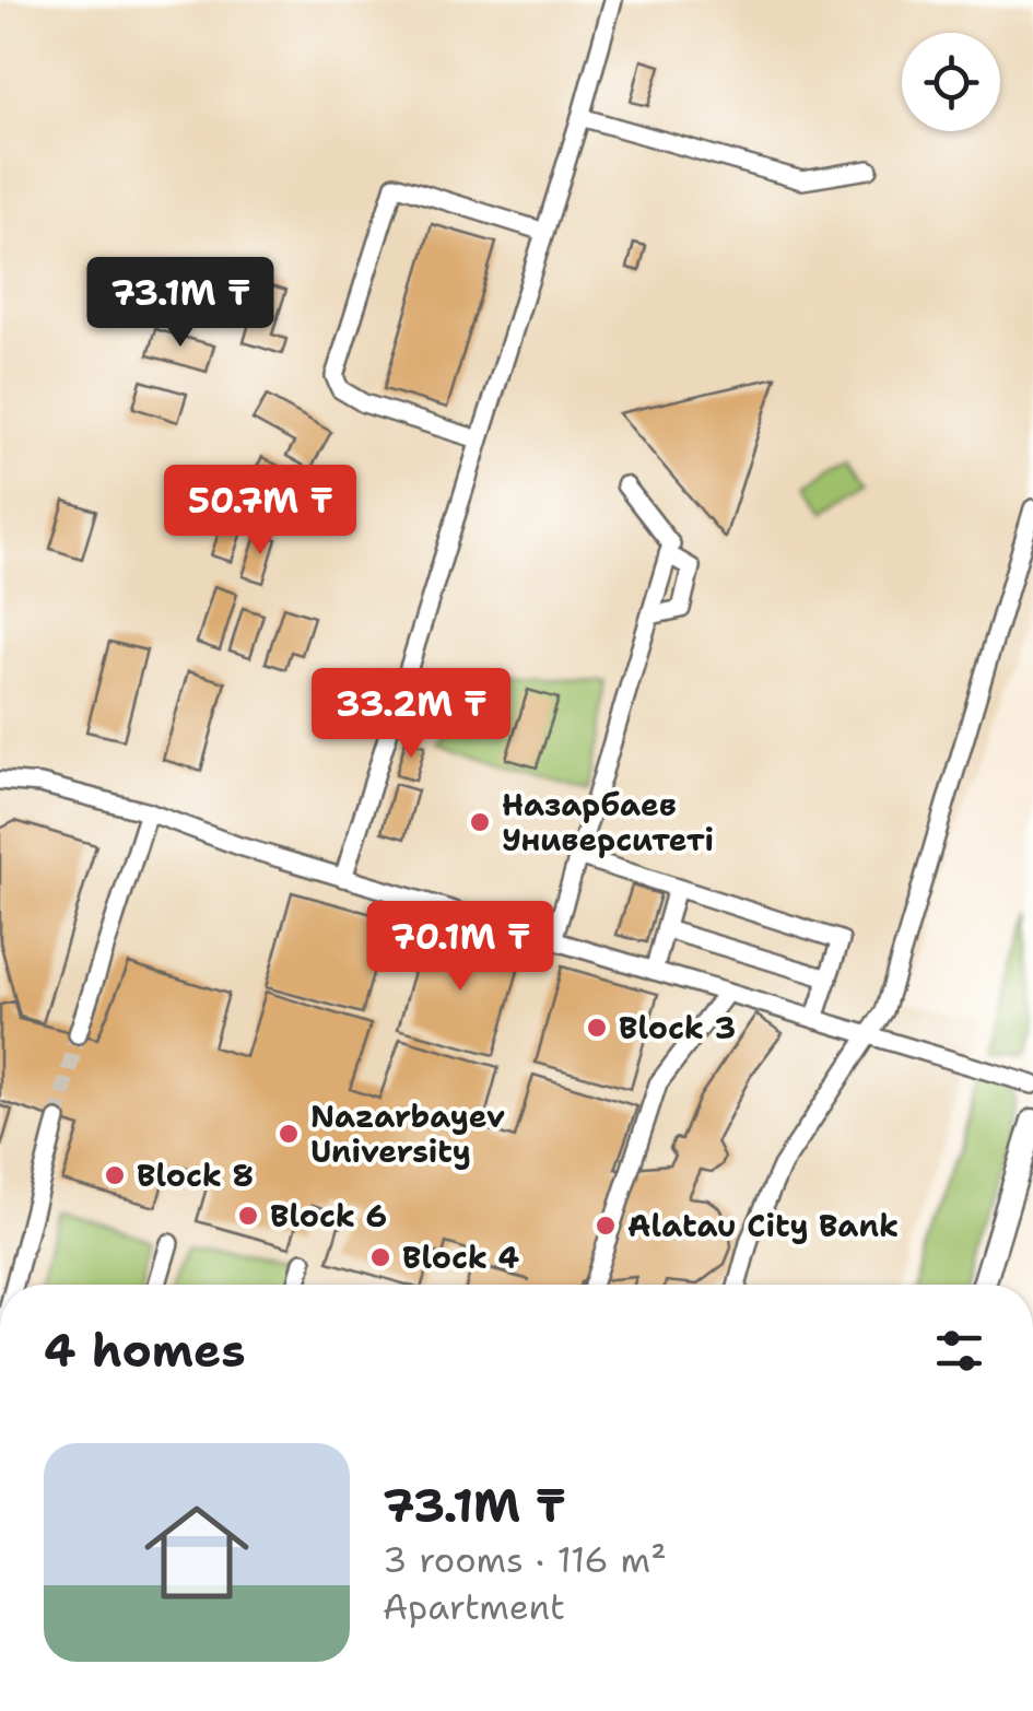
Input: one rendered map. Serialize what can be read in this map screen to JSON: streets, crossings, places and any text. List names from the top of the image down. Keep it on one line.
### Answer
{"places":["Назарбаев Университеті","Block 3","Nazarbayev University","Block 8","Block 6","Alatau City Bank","Block 4"],"page":{"price":["73.1M ₸","50.7M ₸","33.2M ₸","70.1M ₸"],"heading":"4 homes","list":[{"name":"73.1M ₸","note":"3 rooms · 116 m² · Apartment"}]}}
